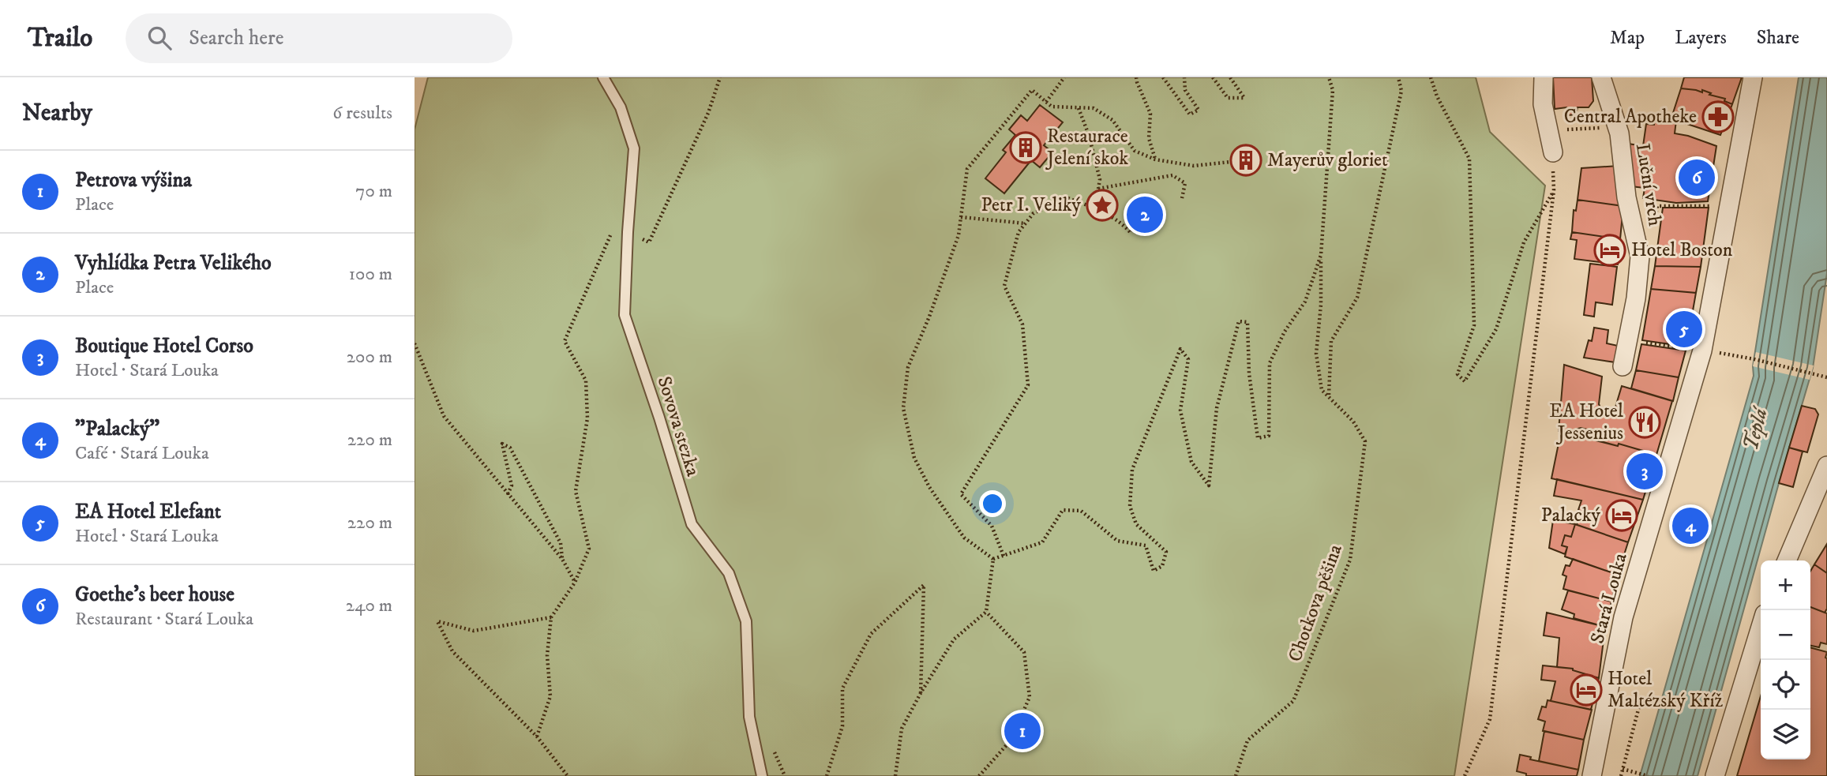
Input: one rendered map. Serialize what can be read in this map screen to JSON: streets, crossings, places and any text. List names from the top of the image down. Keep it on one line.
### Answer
{"streets":{"street":["Luční vrch","Stará Louka"],"lane":["Sovova stezka"],"path":["Chotkova pěšina"]},"water":["Teplá"],"places":{"pharmacy":["Central Apotheke"],"building":["Restaurace Jelení skok","Mayerův gloriet"],"place":["Petr I. Veliký"],"hotel":["Hotel Boston","Palacký","Hotel Maltézský Kříž"],"restaurant":["EA Hotel Jessenius"]},"page":{"header":"Trailo","search":"Search here","nav":["Map","Layers","Share"],"heading":["Nearby","6 results"],"list":[{"mark":"1","name":"Petrova výšina","note":"Place","value":"70 m"},{"mark":"2","name":"Vyhlídka Petra Velikého","note":"Place","value":"100 m"},{"mark":"3","name":"Boutique Hotel Corso","note":"Hotel · Stará Louka","value":"200 m"},{"mark":"4","name":"\"Palacký\"","note":"Café · Stará Louka","value":"220 m"},{"mark":"5","name":"EA Hotel Elefant","note":"Hotel · Stará Louka","value":"220 m"},{"mark":"6","name":"Goethe’s beer house","note":"Restaurant · Stará Louka","value":"240 m"}],"pins":["6","2","5","3","4","1"],"map_buttons":["+","−"]}}
